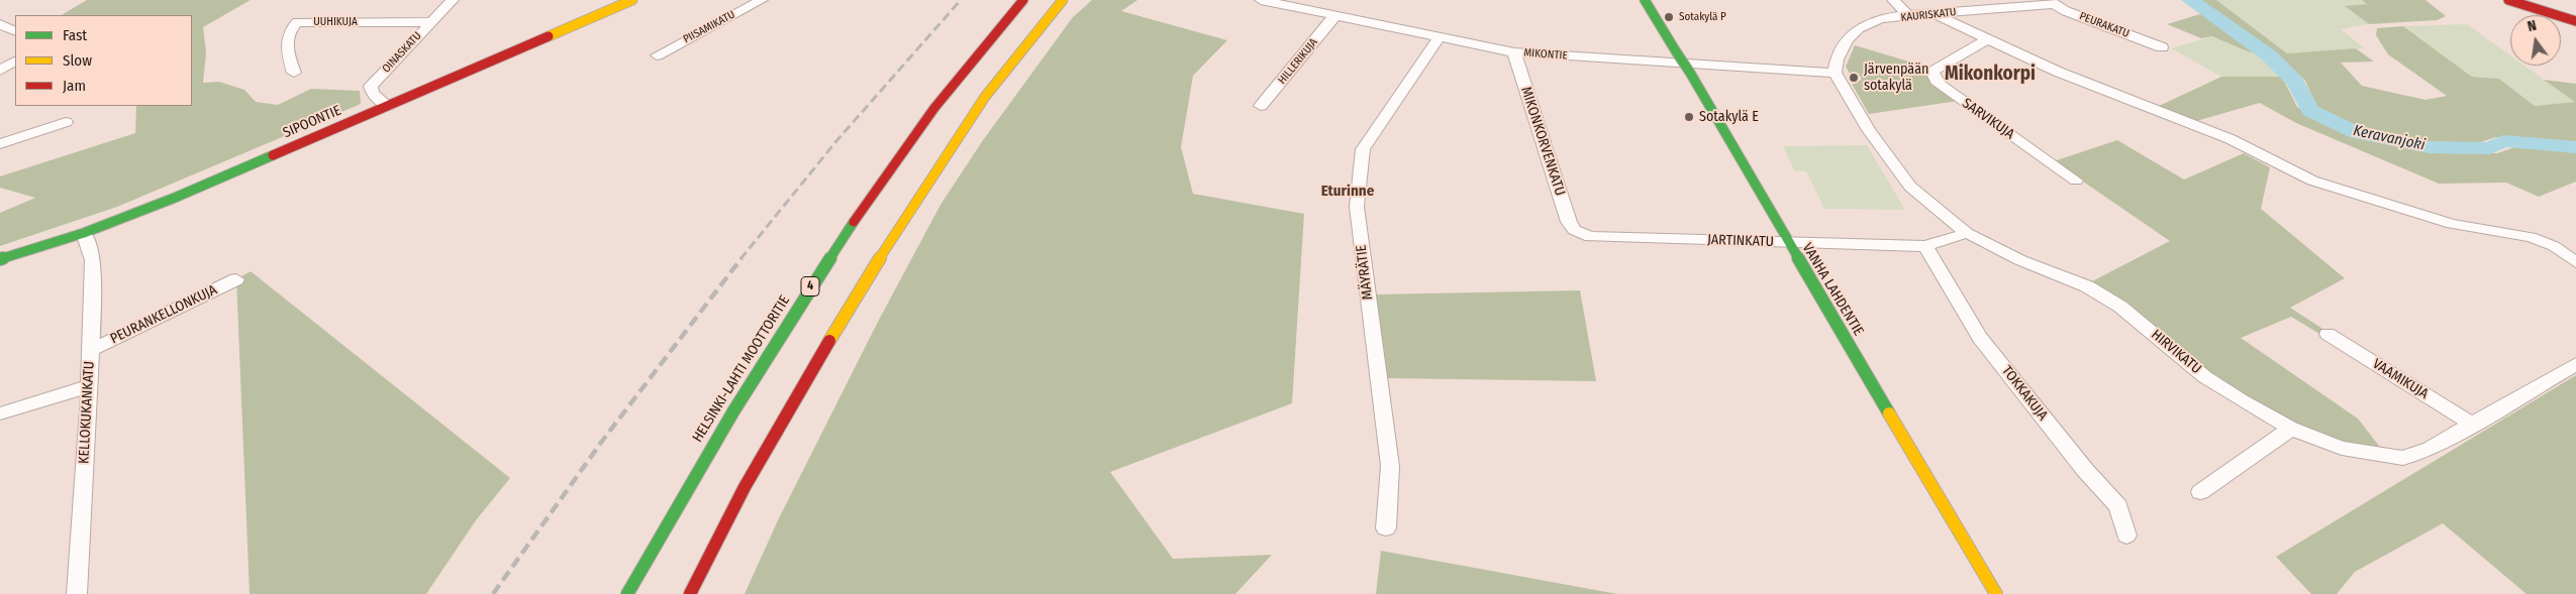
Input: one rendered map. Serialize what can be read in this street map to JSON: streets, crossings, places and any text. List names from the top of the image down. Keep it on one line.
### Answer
{"streets":{"main road":["SIPOONTIE","4","VANHA LAHDENTIE","HELSINKI-LAHTI MOOTTORITIE"],"street":["KAURISKATU","UUHIKUJA","PEURAKATU","PIISAMIKATU","OINASKATU","MIKONTIE","HILLERIKUJA","SARVIKUJA","MIKONKORVENKATU","JARTINKATU","MÄYRÄTIE","PEURANKELLONKUJA","HIRVIKATU","VAAMIKUJA","TOKKAKUJA","KELLOKUKANKATU"]},"crossings":[["KAURISKATU","PEURAKATU"],["KAURISKATU","MIKONTIE"],["KAURISKATU","HIRVIKATU"],["UUHIKUJA","OINASKATU"],["OINASKATU","SIPOONTIE"],["MIKONTIE","HILLERIKUJA"],["MIKONTIE","MIKONKORVENKATU"],["MIKONTIE","MÄYRÄTIE"],["MIKONTIE","HIRVIKATU"],["SIPOONTIE","KELLOKUKANKATU"],["MIKONKORVENKATU","JARTINKATU"],["JARTINKATU","VANHA LAHDENTIE"],["JARTINKATU","HIRVIKATU"],["JARTINKATU","TOKKAKUJA"],["PEURANKELLONKUJA","KELLOKUKANKATU"],["HIRVIKATU","VAAMIKUJA"]],"districts":["Mikonkorpi","Eturinne"],"water":["Keravanjoki"],"places":["Sotakylä P","Järvenpään sotakylä","Sotakylä E"],"legend":["Fast","Slow","Jam"],"north":"top"}
